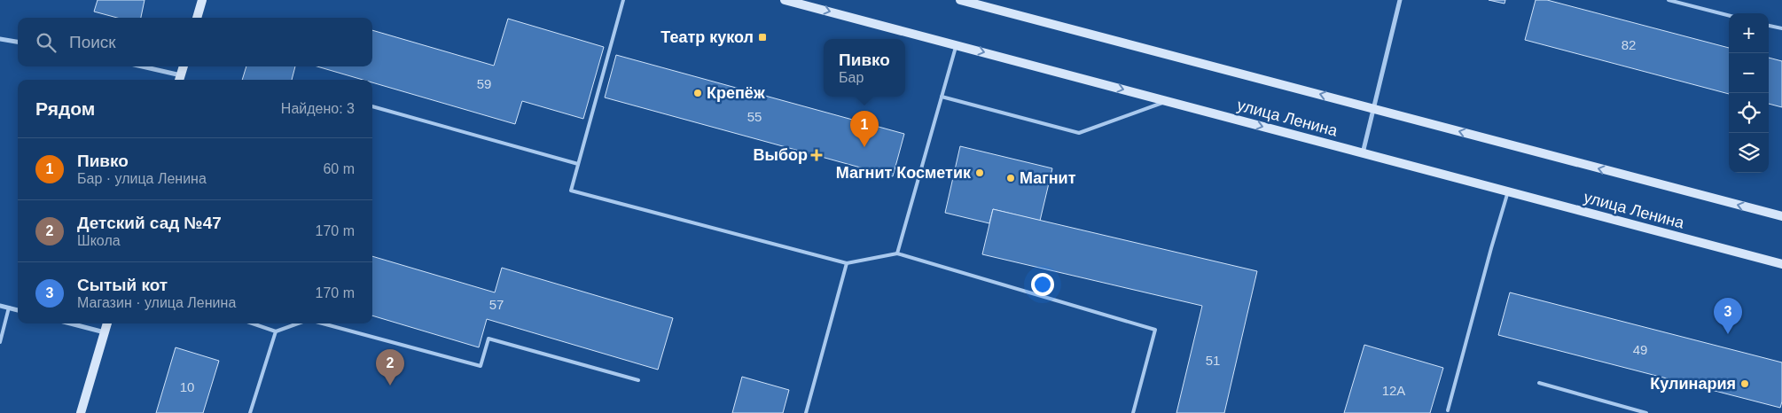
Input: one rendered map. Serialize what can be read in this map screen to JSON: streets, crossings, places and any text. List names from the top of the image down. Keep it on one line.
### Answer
{"streets":{"main road":["улица Ленина"]},"places":{"transit":["Театр кукол"],"other":["Крепёж","Магнит Косметик","Магнит","Кулинария"],"health":["Выбор"]},"house_numbers":["82","59","55","57","49","51","10","12А"],"page":{"map_buttons":["+","−"],"search":"Поиск","popup":["Пивко","Бар"],"heading":["Рядом","Найдено: 3"],"pins":["1","3","2"],"list":[{"mark":"1","name":"Пивко","note":"Бар · улица Ленина","value":"60 m"},{"mark":"2","name":"Детский сад №47","note":"Школа","value":"170 m"},{"mark":"3","name":"Сытый кот","note":"Магазин · улица Ленина","value":"170 m"}]}}
